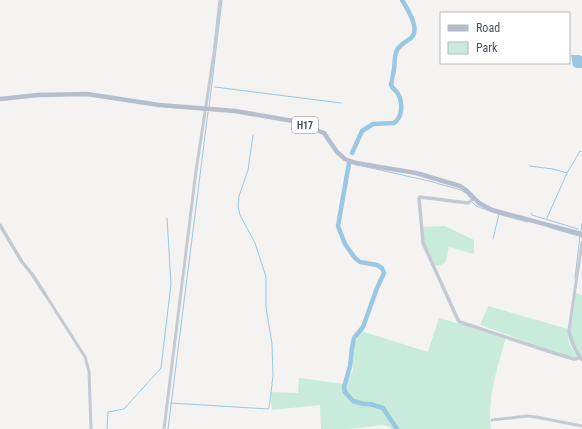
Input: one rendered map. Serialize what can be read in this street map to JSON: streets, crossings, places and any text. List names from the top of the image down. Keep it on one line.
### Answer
{"streets":{"main road":["H17"]},"legend":["Road","Park"]}
